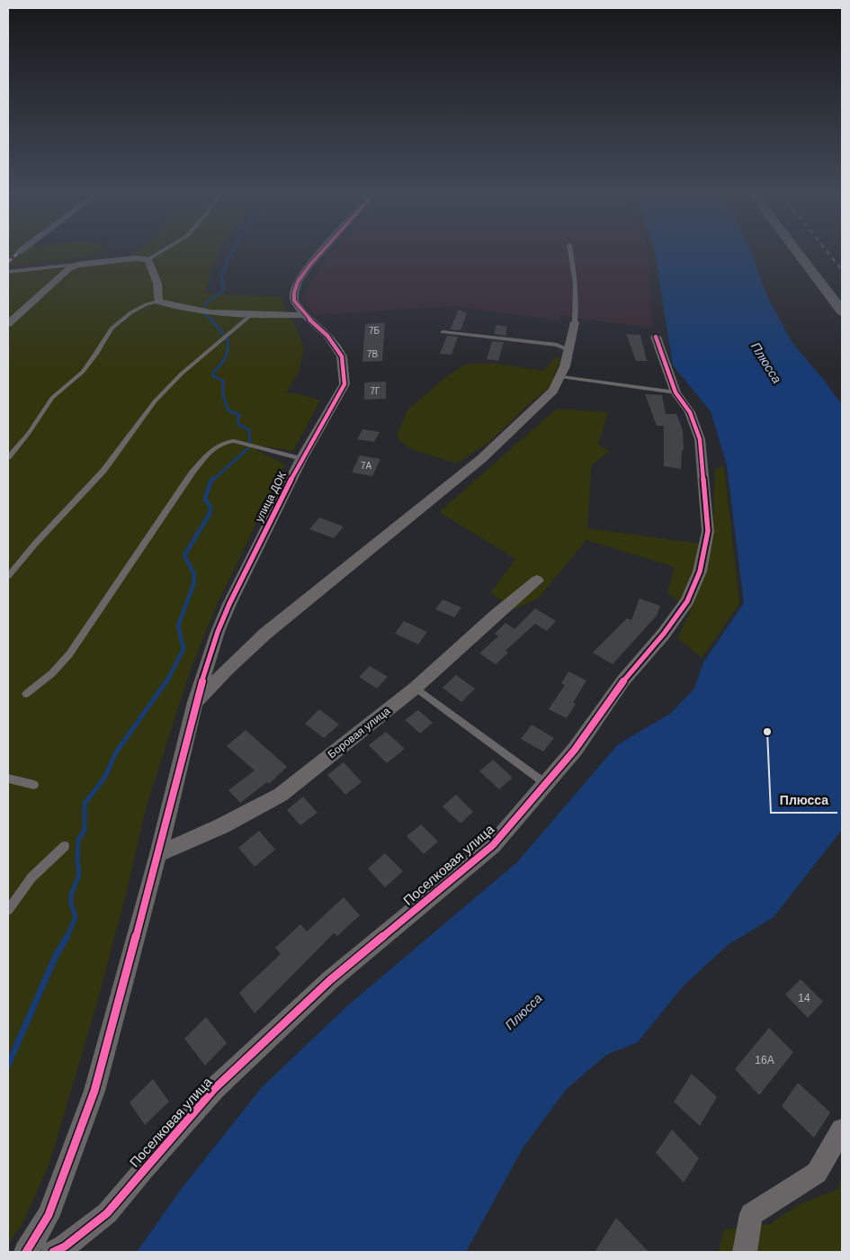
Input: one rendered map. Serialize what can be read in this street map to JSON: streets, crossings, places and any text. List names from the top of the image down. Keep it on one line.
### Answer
{"streets":{"street":["улица ДОК","Боровая улица","Поселковая улица"]},"water":["Плюсса"],"places":["Плюсса"],"house_numbers":["7Б","7В","7Г","7А","14","16А"]}
